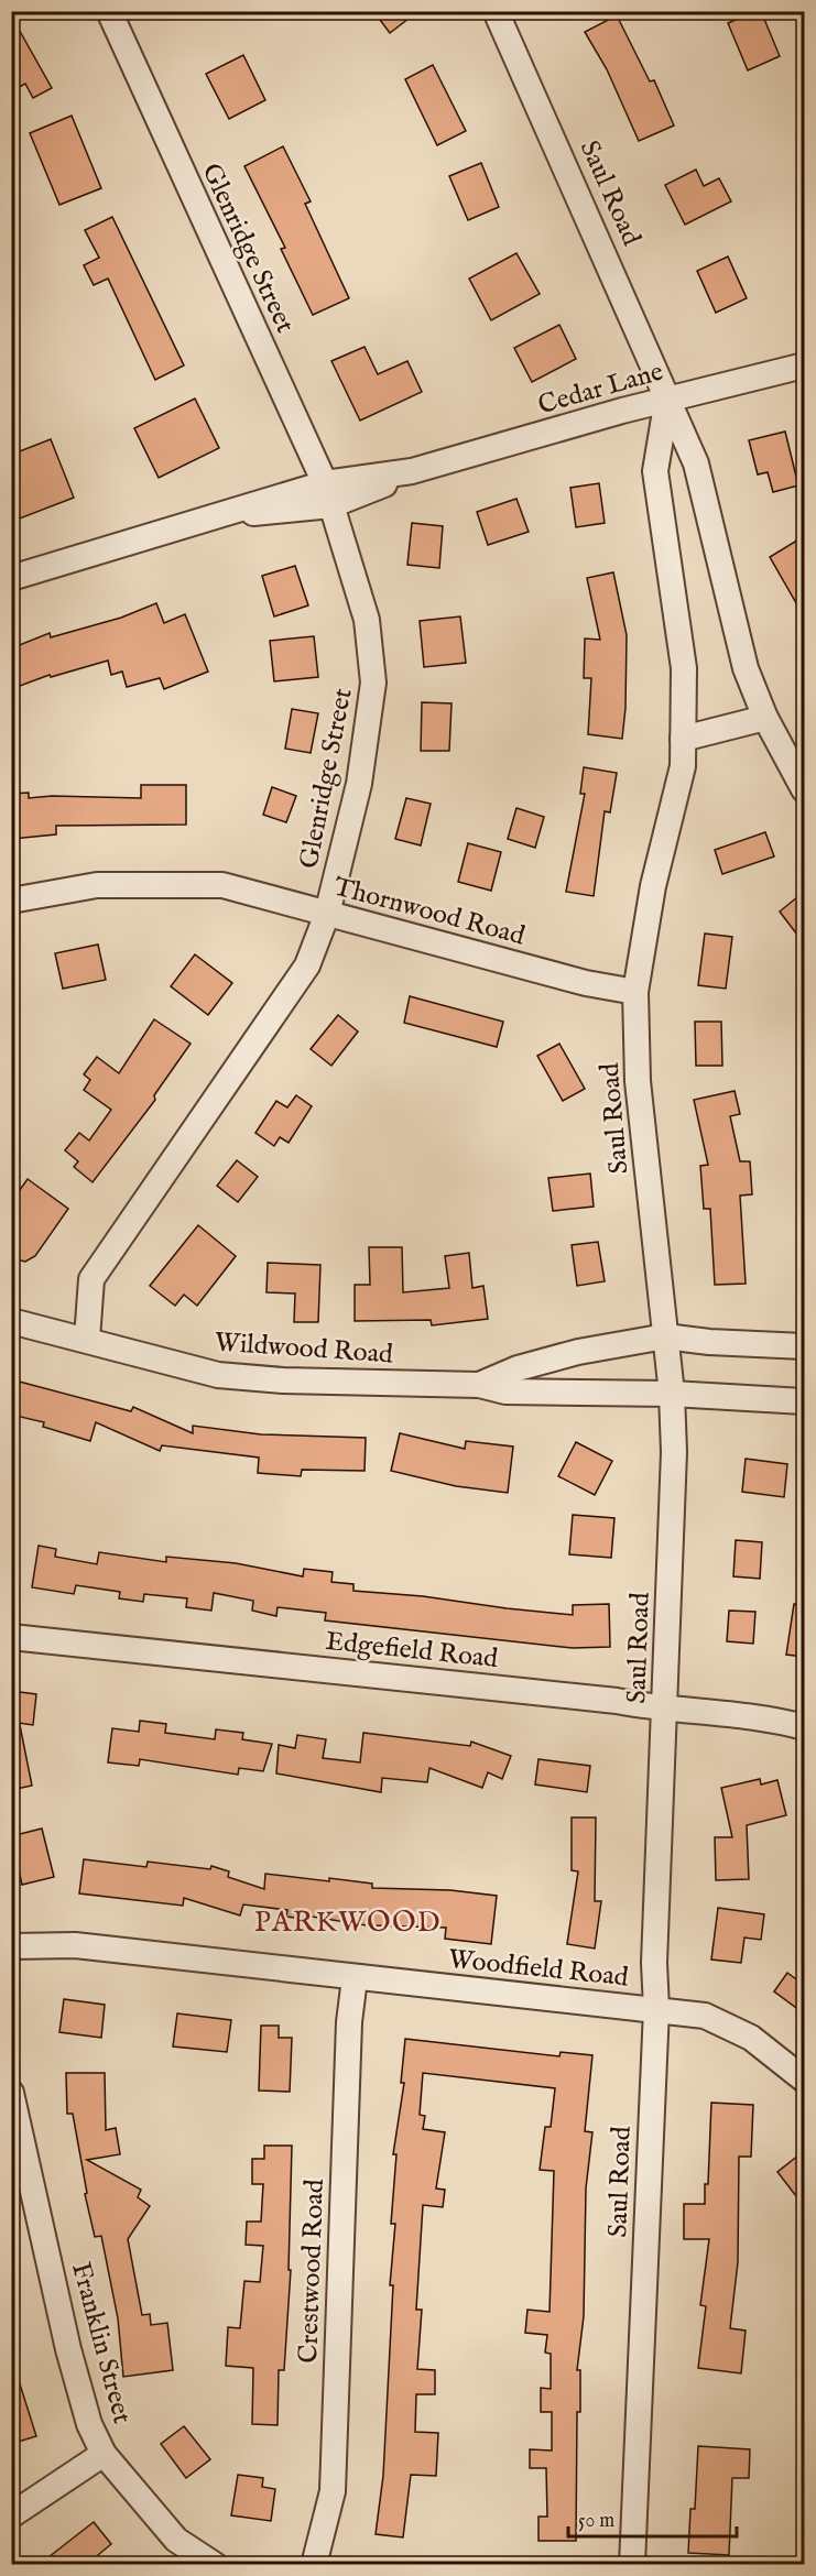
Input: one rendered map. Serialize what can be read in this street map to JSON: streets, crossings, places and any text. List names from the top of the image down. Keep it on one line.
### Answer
{"streets":{"street":["Saul Road","Glenridge Street","Cedar Lane","Thornwood Road","Wildwood Road","Edgefield Road","Woodfield Road","Crestwood Road","Franklin Street"]},"crossings":[["Saul Road","Cedar Lane"],["Saul Road","Thornwood Road"],["Saul Road","Wildwood Road"],["Saul Road","Edgefield Road"],["Saul Road","Woodfield Road"],["Glenridge Street","Cedar Lane"],["Glenridge Street","Thornwood Road"],["Glenridge Street","Wildwood Road"],["Woodfield Road","Crestwood Road"]],"districts":["PARKWOOD"],"scale_bar":"50 m"}
